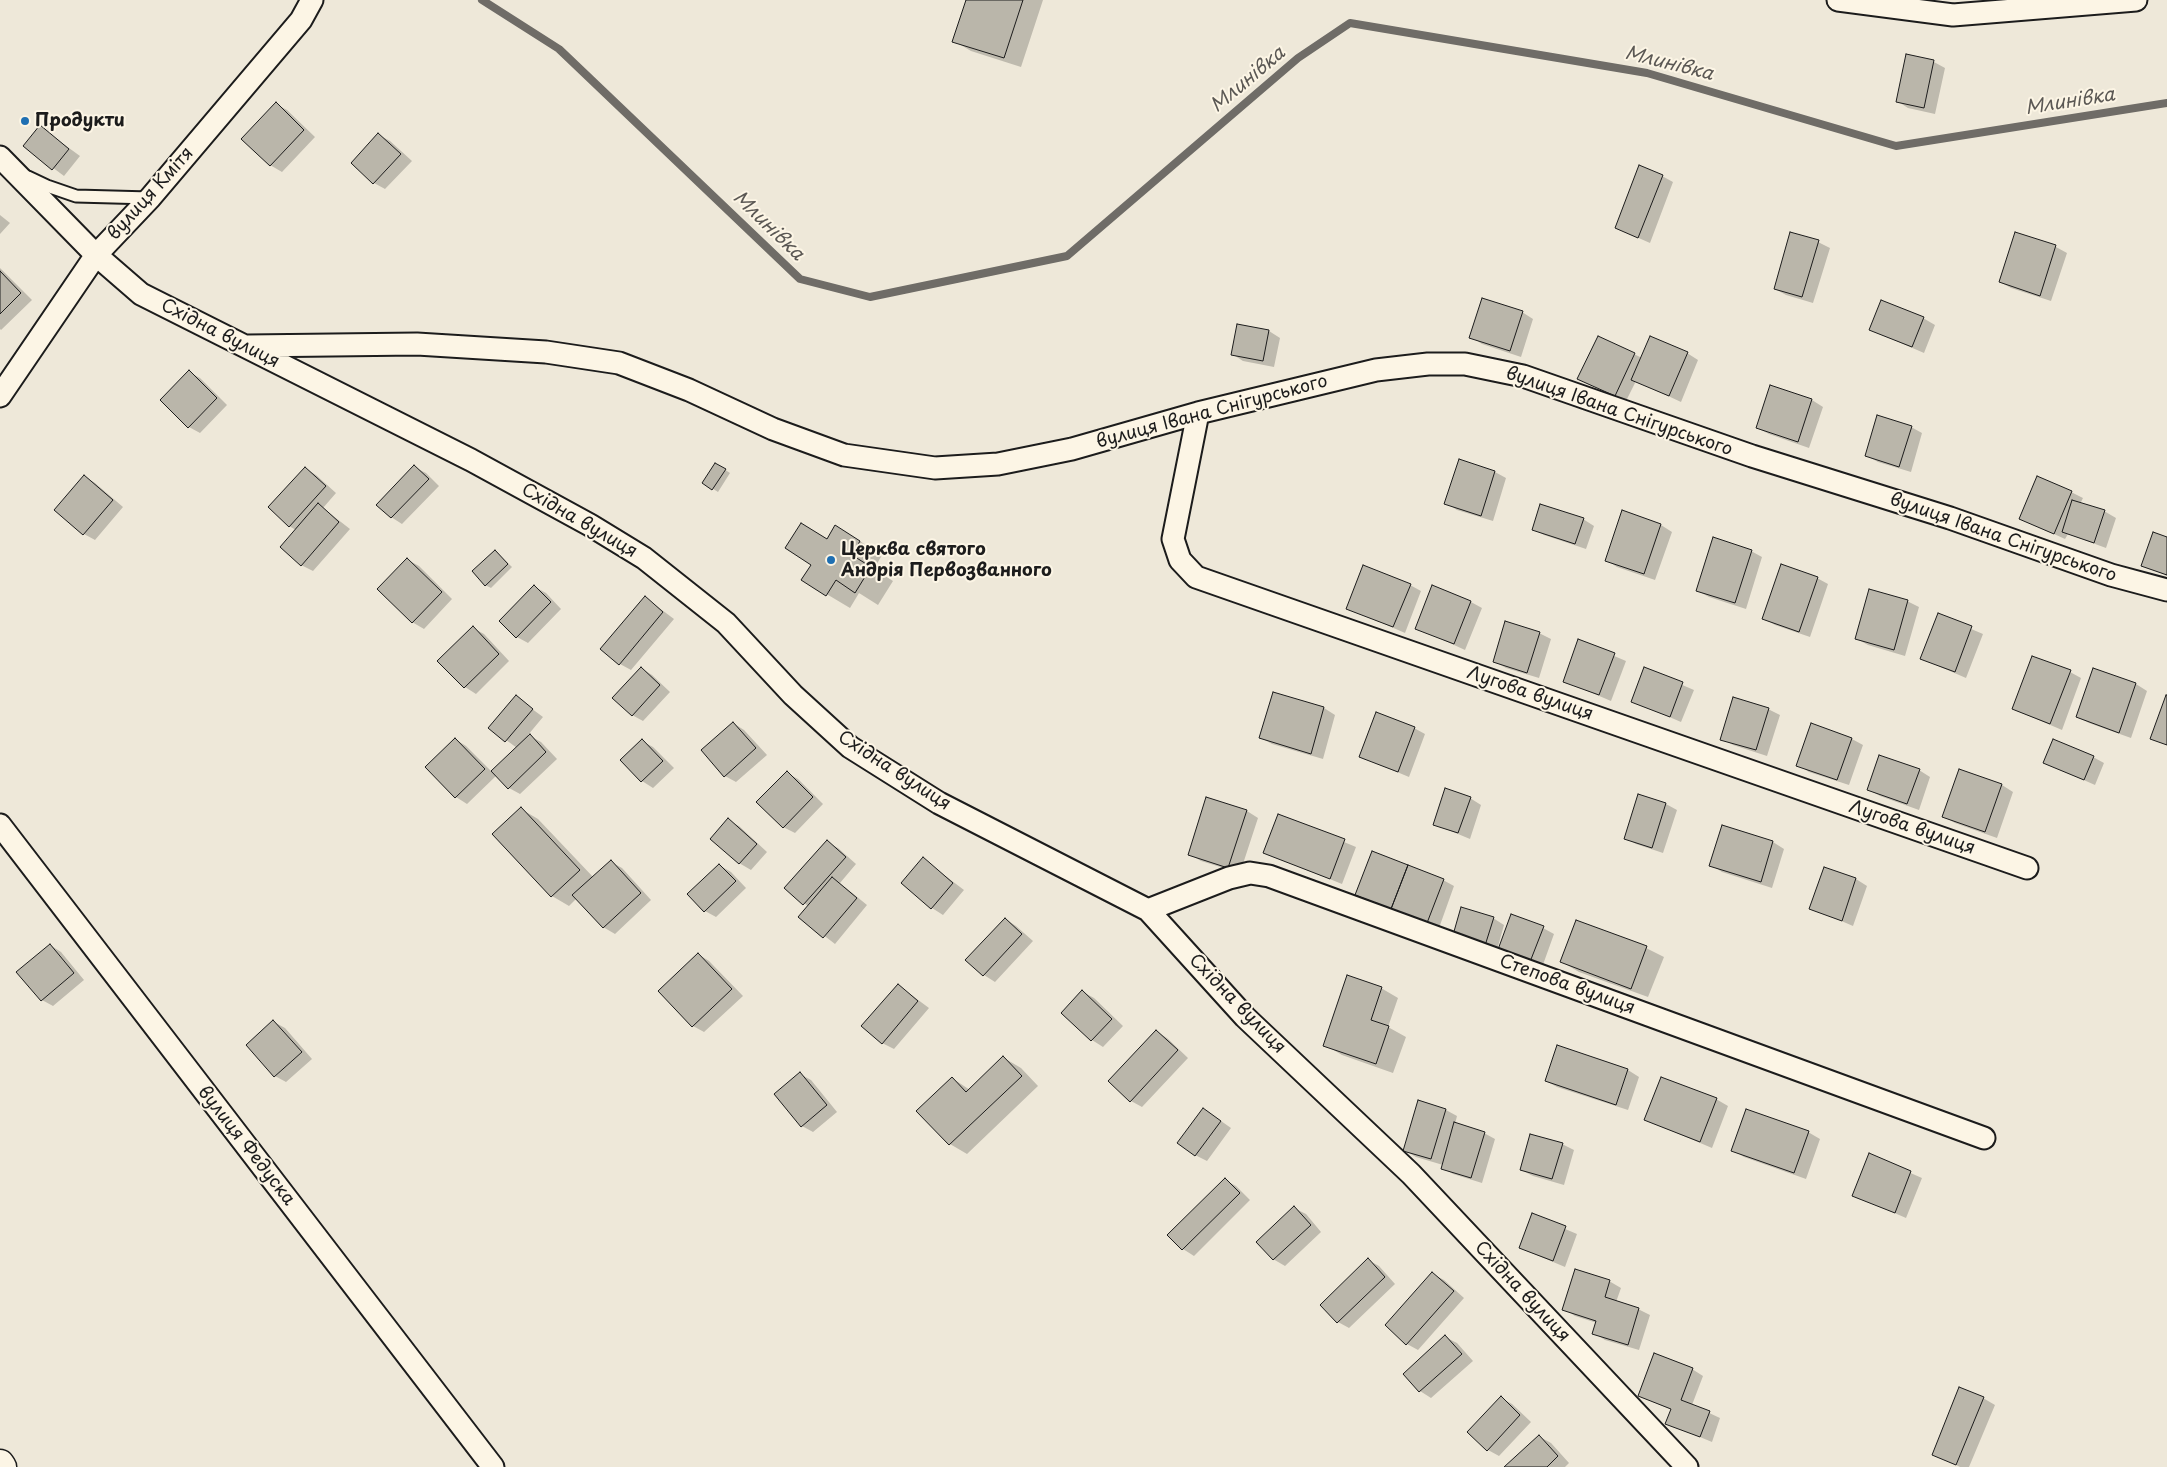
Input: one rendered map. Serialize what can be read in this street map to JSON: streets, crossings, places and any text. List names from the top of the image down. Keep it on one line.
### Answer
{"streets":{"street":["вулиця Кмітя","Східна вулиця","вулиця Івана Снігурського","Лугова вулиця","Степова вулиця","вулиця Федуска"]},"crossings":[["вулиця Кмітя","Східна вулиця"],["Східна вулиця","вулиця Івана Снігурського"],["Східна вулиця","Степова вулиця"],["вулиця Івана Снігурського","Лугова вулиця"]],"water":["Млинівка"],"places":["Продукти","Церква святого Андрія Первозванного"]}
